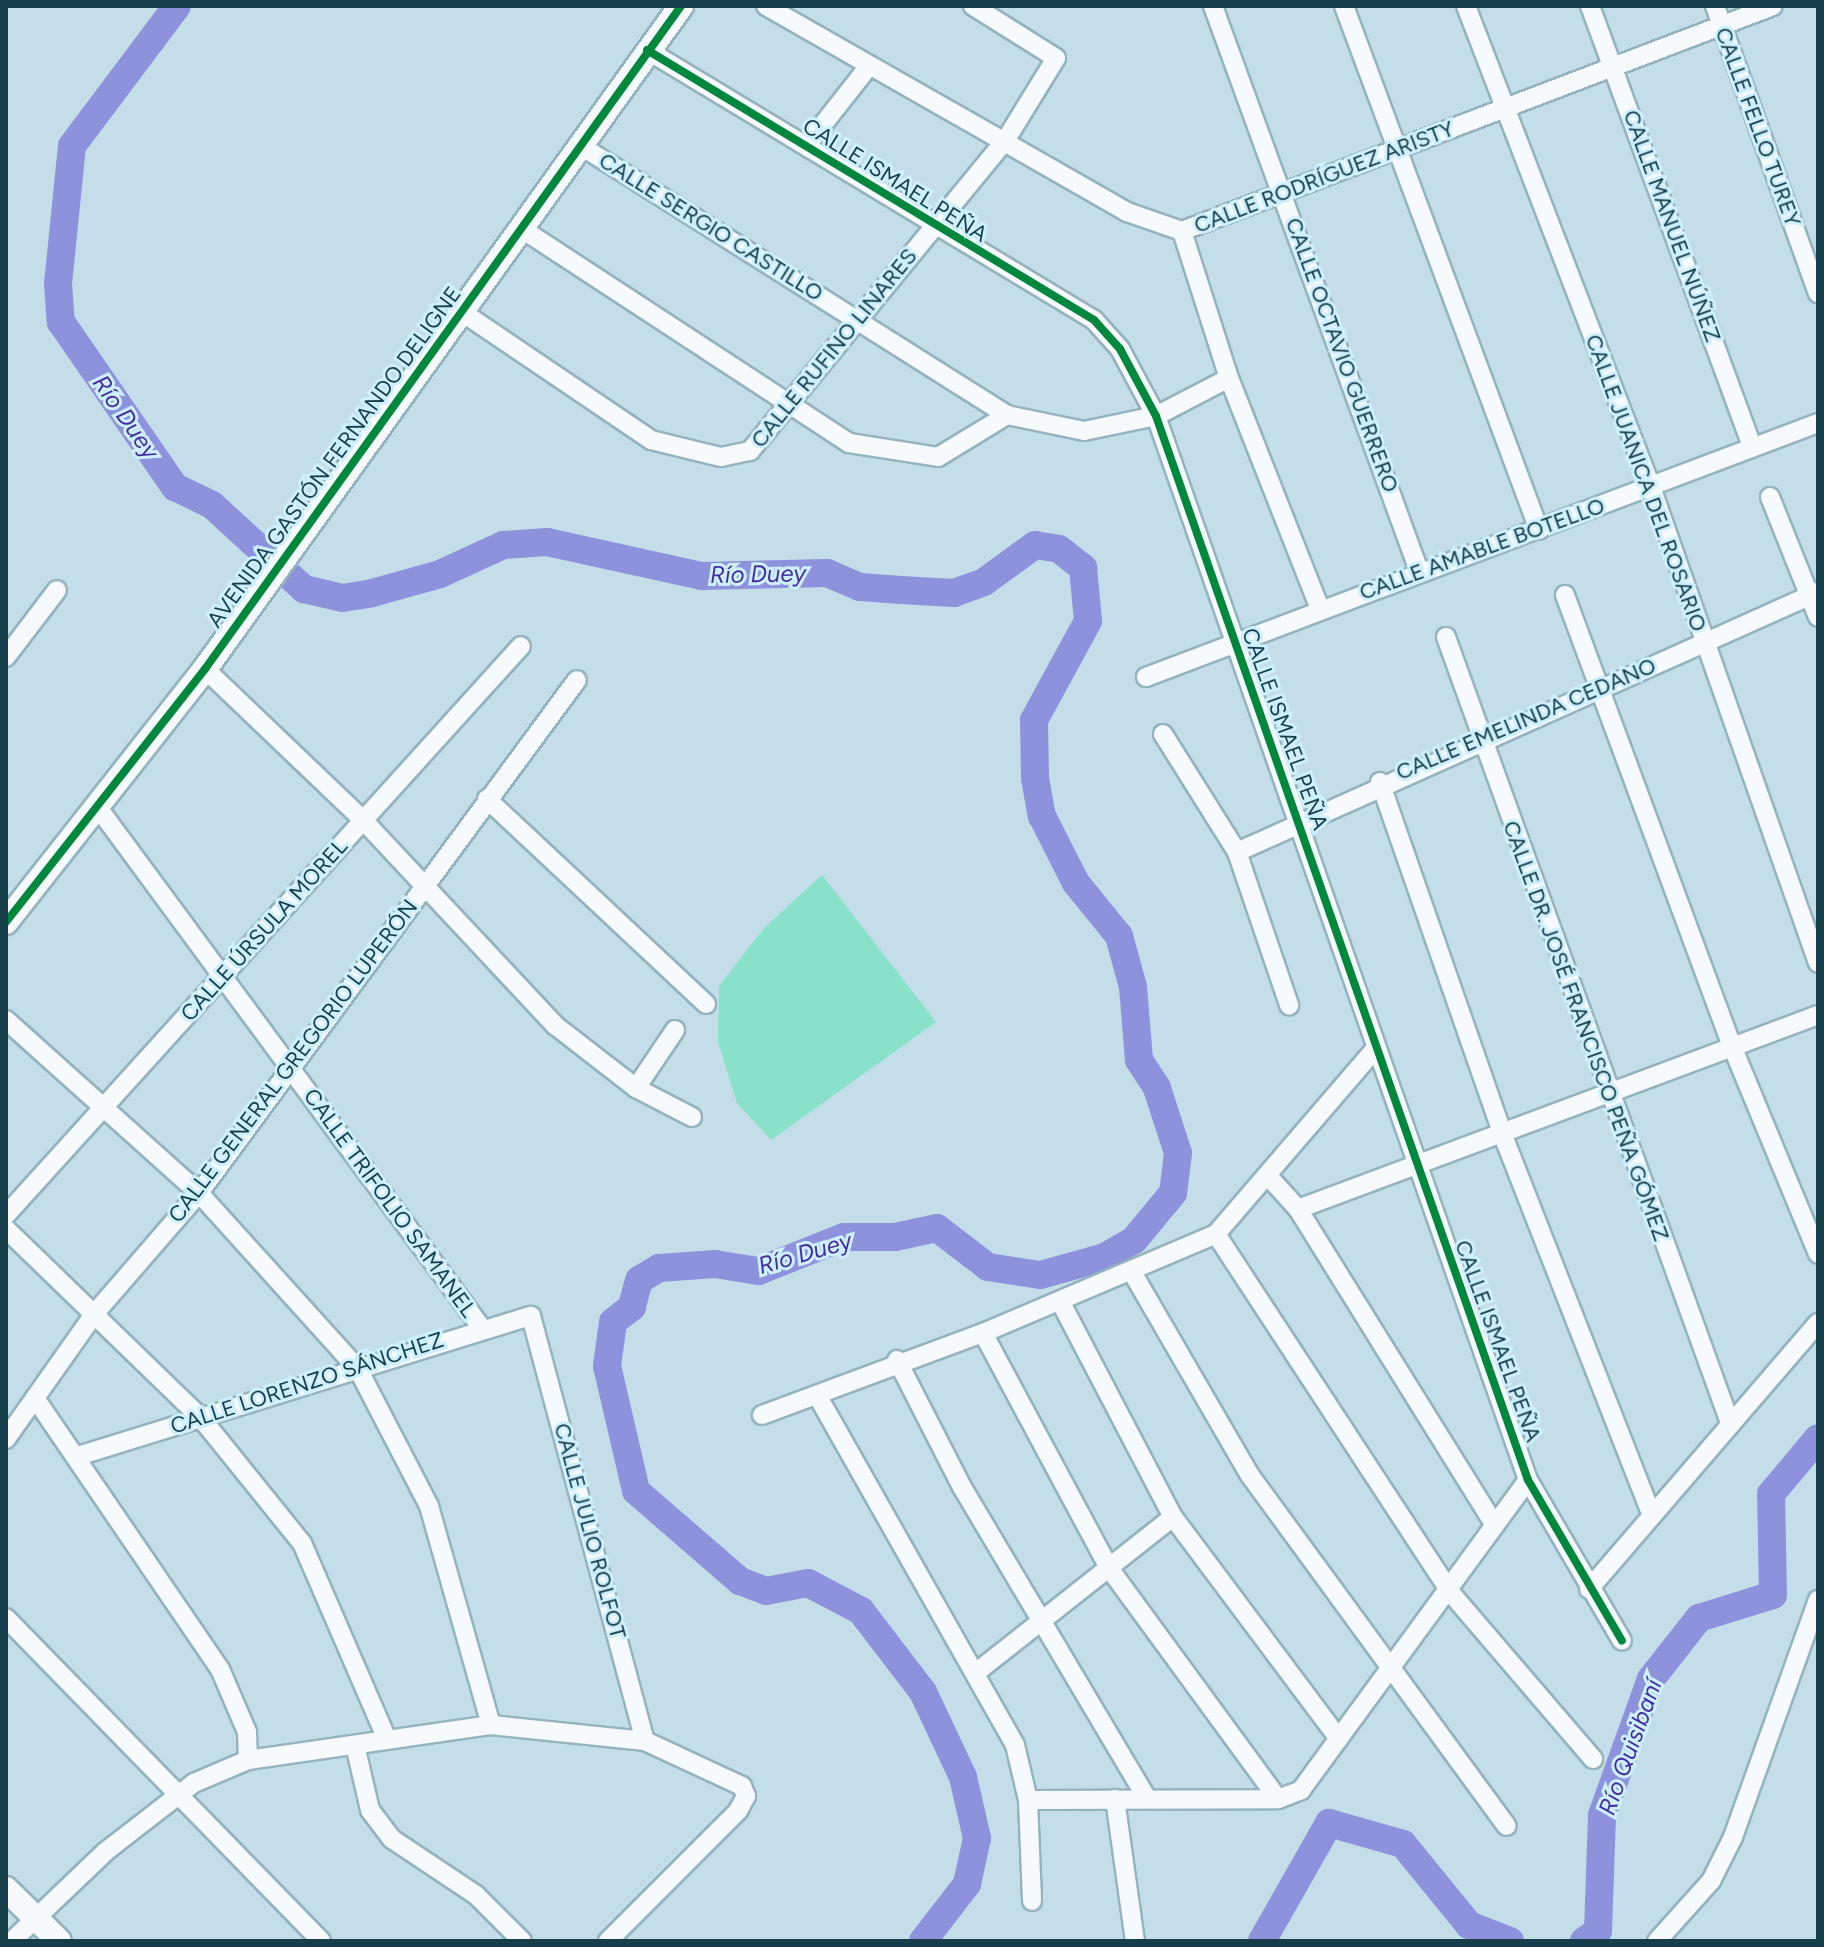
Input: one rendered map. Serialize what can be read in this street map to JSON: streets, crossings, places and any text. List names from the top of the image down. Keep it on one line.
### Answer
{"streets":{"street":["CALLE FELLO TUREY","CALLE RODRÍGUEZ ARISTY","CALLE ISMAEL PEÑA","CALLE MANUEL NÚÑEZ","CALLE SERGIO CASTILLO","CALLE RUFINO LINARES","CALLE OCTAVIO GUERRERO","AVENIDA GASTÓN FERNANDO DELIGNE","CALLE JUANICA DEL ROSARIO","CALLE AMABLE BOTELLO","CALLE EMELINDA CEDANO","CALLE ÚRSULA MOREL","CALLE DR. JOSÉ FRANCISCO PEÑA GÓMEZ","CALLE GENERAL GREGORIO LUPERÓN","CALLE TRIFOLIO SAMANEL","CALLE LORENZO SÁNCHEZ","CALLE JULIO ROLFOT"]},"crossings":[["CALLE FELLO TUREY","CALLE RODRÍGUEZ ARISTY"],["CALLE RODRÍGUEZ ARISTY","CALLE MANUEL NÚÑEZ"],["CALLE RODRÍGUEZ ARISTY","CALLE RUFINO LINARES"],["CALLE RODRÍGUEZ ARISTY","CALLE OCTAVIO GUERRERO"],["CALLE RODRÍGUEZ ARISTY","CALLE JUANICA DEL ROSARIO"],["CALLE ISMAEL PEÑA","CALLE SERGIO CASTILLO"],["CALLE ISMAEL PEÑA","CALLE RUFINO LINARES"],["CALLE ISMAEL PEÑA","AVENIDA GASTÓN FERNANDO DELIGNE"],["CALLE ISMAEL PEÑA","CALLE AMABLE BOTELLO"],["CALLE ISMAEL PEÑA","CALLE EMELINDA CEDANO"],["CALLE MANUEL NÚÑEZ","CALLE AMABLE BOTELLO"],["CALLE SERGIO CASTILLO","CALLE RUFINO LINARES"],["CALLE SERGIO CASTILLO","AVENIDA GASTÓN FERNANDO DELIGNE"],["CALLE RUFINO LINARES","AVENIDA GASTÓN FERNANDO DELIGNE"],["CALLE OCTAVIO GUERRERO","CALLE AMABLE BOTELLO"],["AVENIDA GASTÓN FERNANDO DELIGNE","CALLE TRIFOLIO SAMANEL"],["CALLE JUANICA DEL ROSARIO","CALLE AMABLE BOTELLO"],["CALLE JUANICA DEL ROSARIO","CALLE EMELINDA CEDANO"],["CALLE EMELINDA CEDANO","CALLE DR. JOSÉ FRANCISCO PEÑA GÓMEZ"],["CALLE ÚRSULA MOREL","CALLE TRIFOLIO SAMANEL"],["CALLE GENERAL GREGORIO LUPERÓN","CALLE TRIFOLIO SAMANEL"],["CALLE TRIFOLIO SAMANEL","CALLE LORENZO SÁNCHEZ"],["CALLE LORENZO SÁNCHEZ","CALLE JULIO ROLFOT"]],"water":["Río Duey","Río Quisibaní"]}
